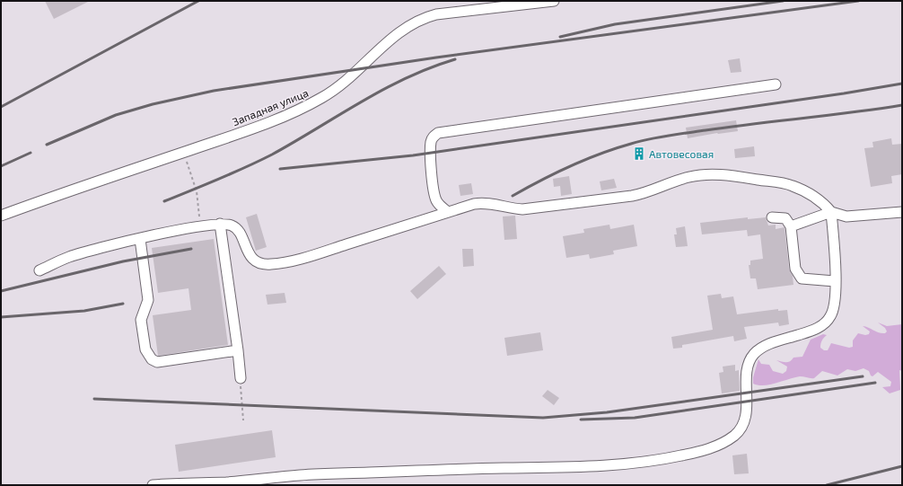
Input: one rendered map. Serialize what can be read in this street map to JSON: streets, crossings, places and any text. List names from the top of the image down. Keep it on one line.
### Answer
{"streets":{"street":["Западная улица"]},"places":{"building":["Автовесовая"]}}
